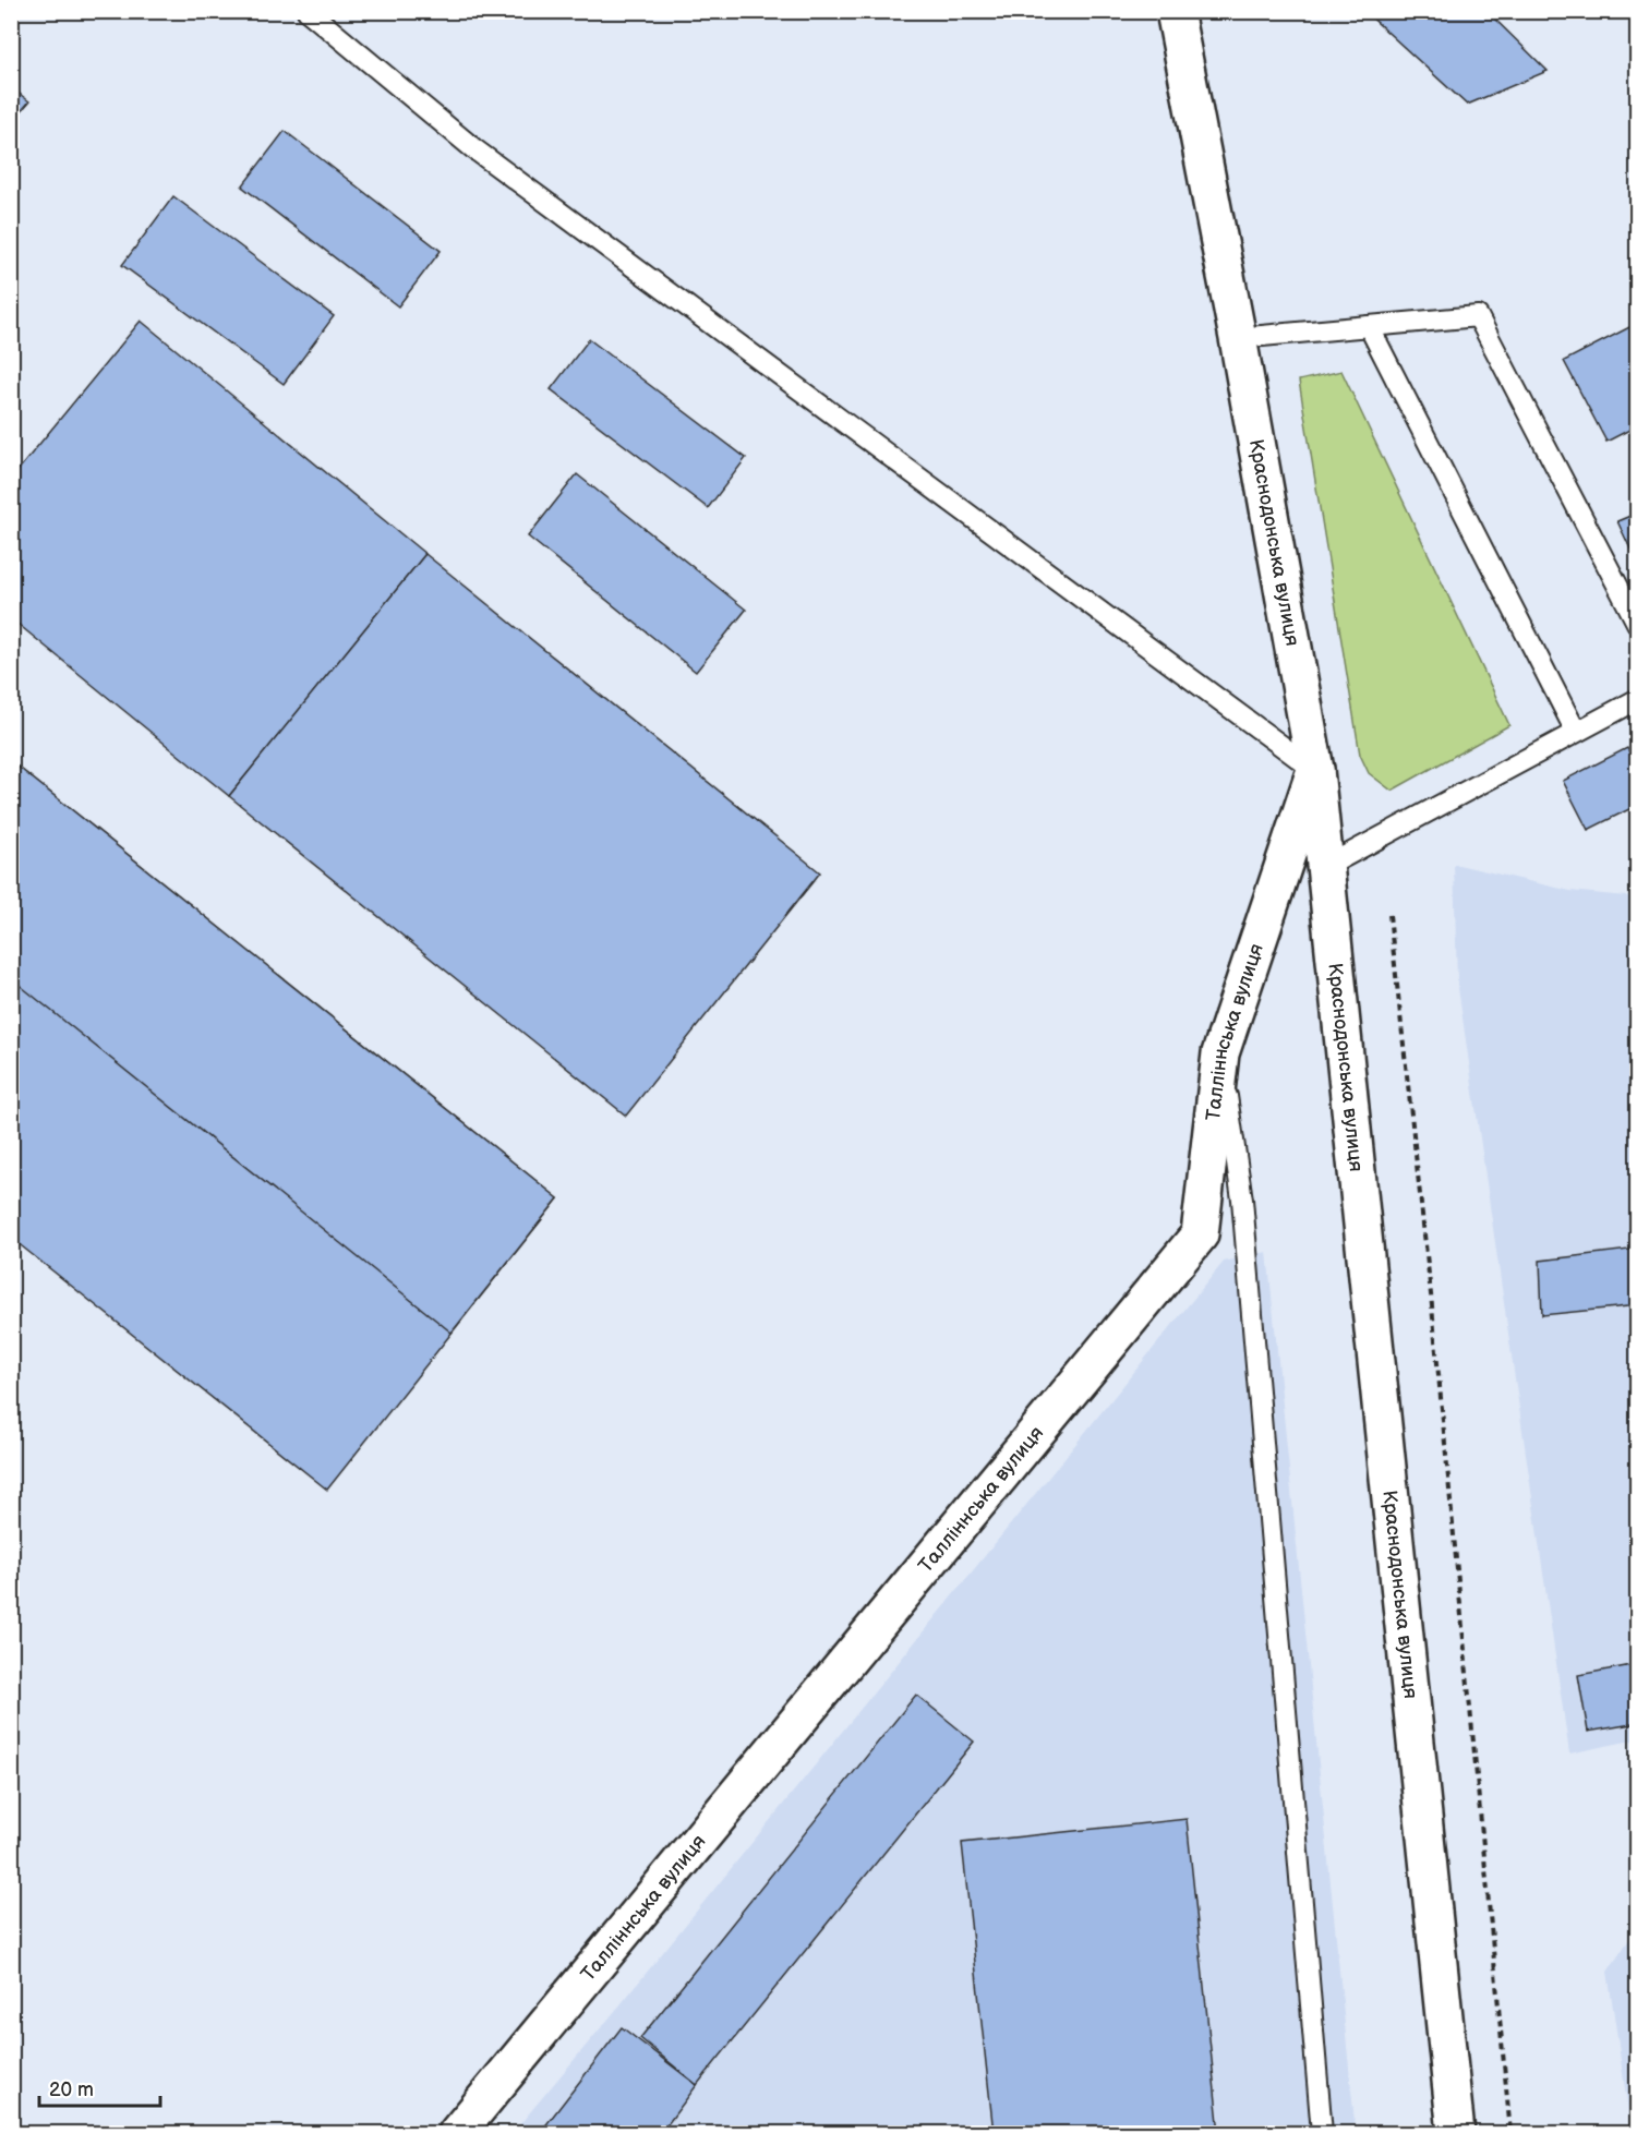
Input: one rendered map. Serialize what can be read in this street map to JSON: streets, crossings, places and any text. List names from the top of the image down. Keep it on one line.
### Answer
{"streets":{"main road":["Краснодонська вулиця","Талліннська вулиця"]},"crossings":[["Краснодонська вулиця","Талліннська вулиця"]],"scale_bar":"20 m"}
